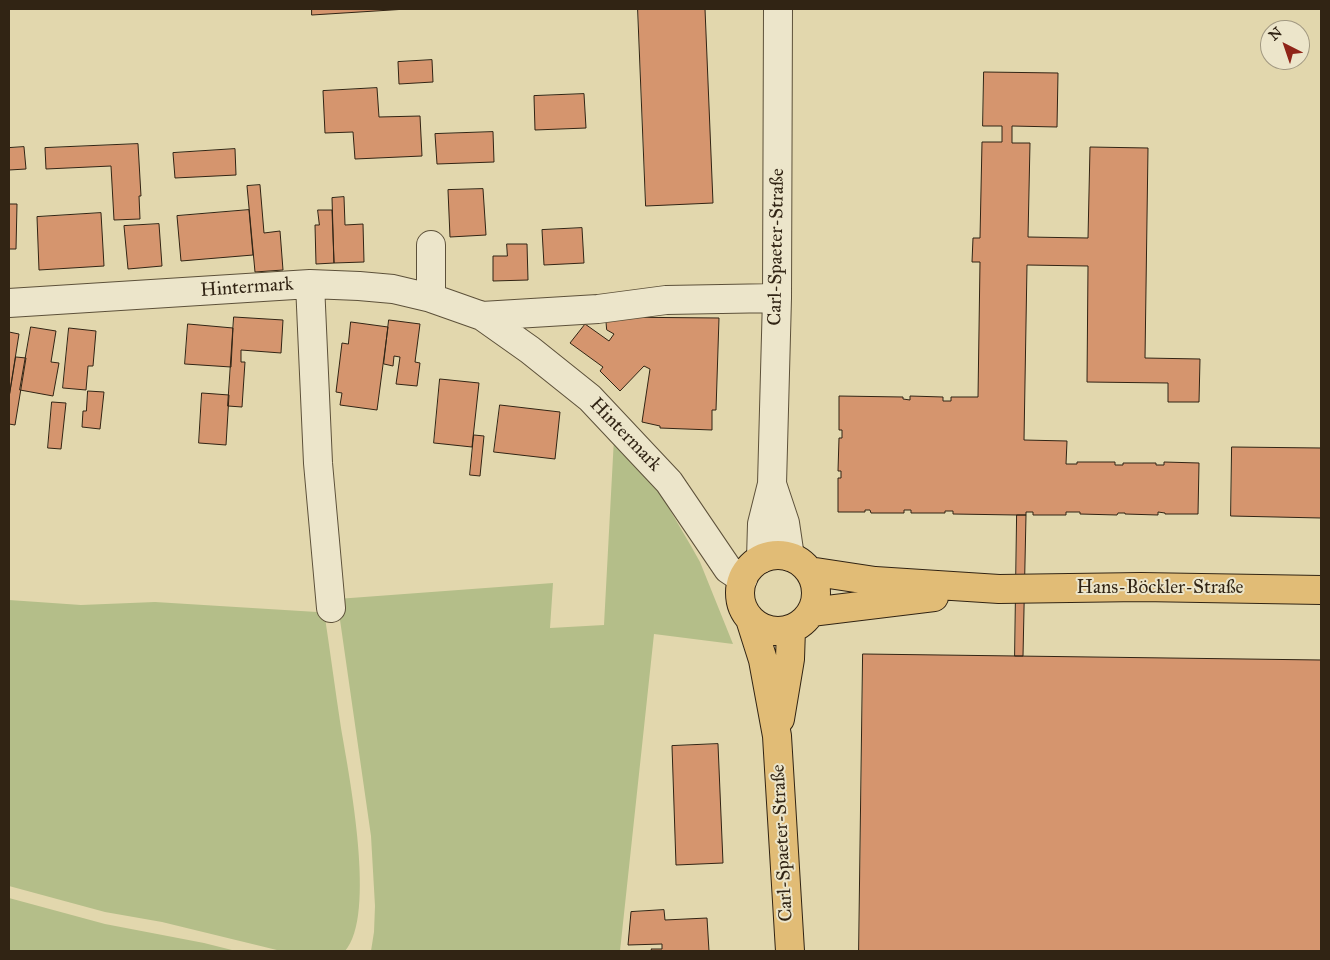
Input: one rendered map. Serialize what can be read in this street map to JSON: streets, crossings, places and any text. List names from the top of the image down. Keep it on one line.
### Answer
{"streets":{"main road":["Carl-Spaeter-Straße","Hans-Böckler-Straße"],"street":["Hintermark"]},"crossings":[["Carl-Spaeter-Straße","Hintermark"],["Carl-Spaeter-Straße","Hans-Böckler-Straße"],["Hintermark","Hans-Böckler-Straße"]],"north":"top left"}
